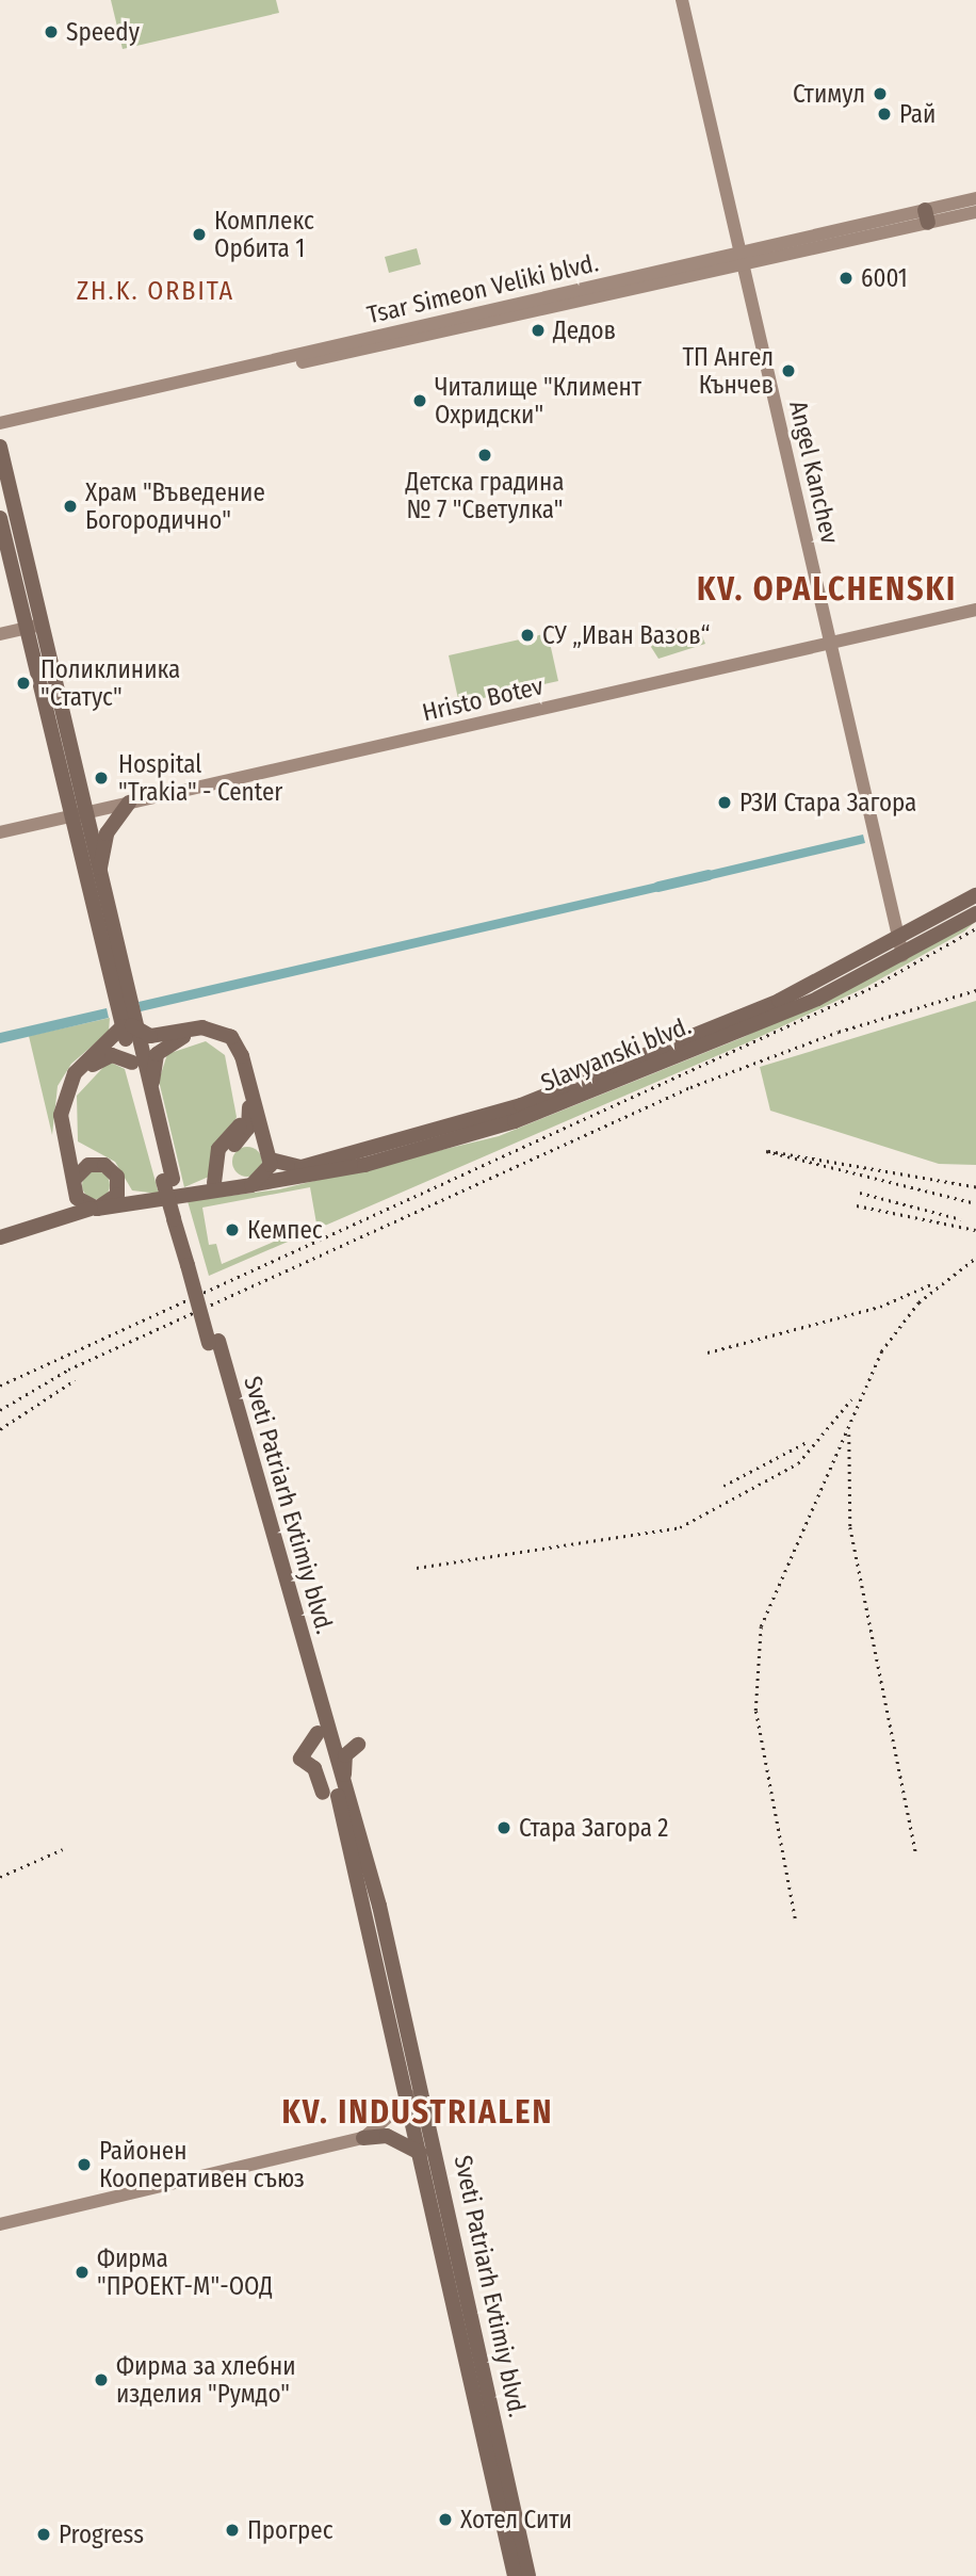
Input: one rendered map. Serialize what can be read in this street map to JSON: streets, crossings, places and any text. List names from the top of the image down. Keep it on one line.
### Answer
{"streets":{"main road":["Slavyanski blvd.","Sveti Patriarh Evtimiy blvd."],"street":["Tsar Simeon Veliki blvd.","Angel Kanchev","Hristo Botev"]},"crossings":[["Tsar Simeon Veliki blvd.","Angel Kanchev"],["Angel Kanchev","Hristo Botev"],["Angel Kanchev","Slavyanski blvd."],["Hristo Botev","Sveti Patriarh Evtimiy blvd."]],"districts":["ZH.K. ORBITA","KV. OPALCHENSKI","KV. INDUSTRIALEN"],"places":["Speedy","Стимул","Рай","Комплекс Орбита 1","6001","Дедов","ТП Ангел Кънчев","Читалище \"Климент Охридски\"","Детска градина № 7 \"Светулка\"","Храм \"Въведение Богородично\"","СУ „Иван Вазов“","Поликлиника \"Статус\"","Hospital \"Trakia\" - Center","РЗИ Стара Загора","Кемпес","Стара Загора 2","Районен Кооперативен съюз","Фирма \"ПРОЕКТ-М\"-ООД","Фирма за хлебни изделия \"Румдо\"","Хотел Сити","Прогрес","Progress"]}
